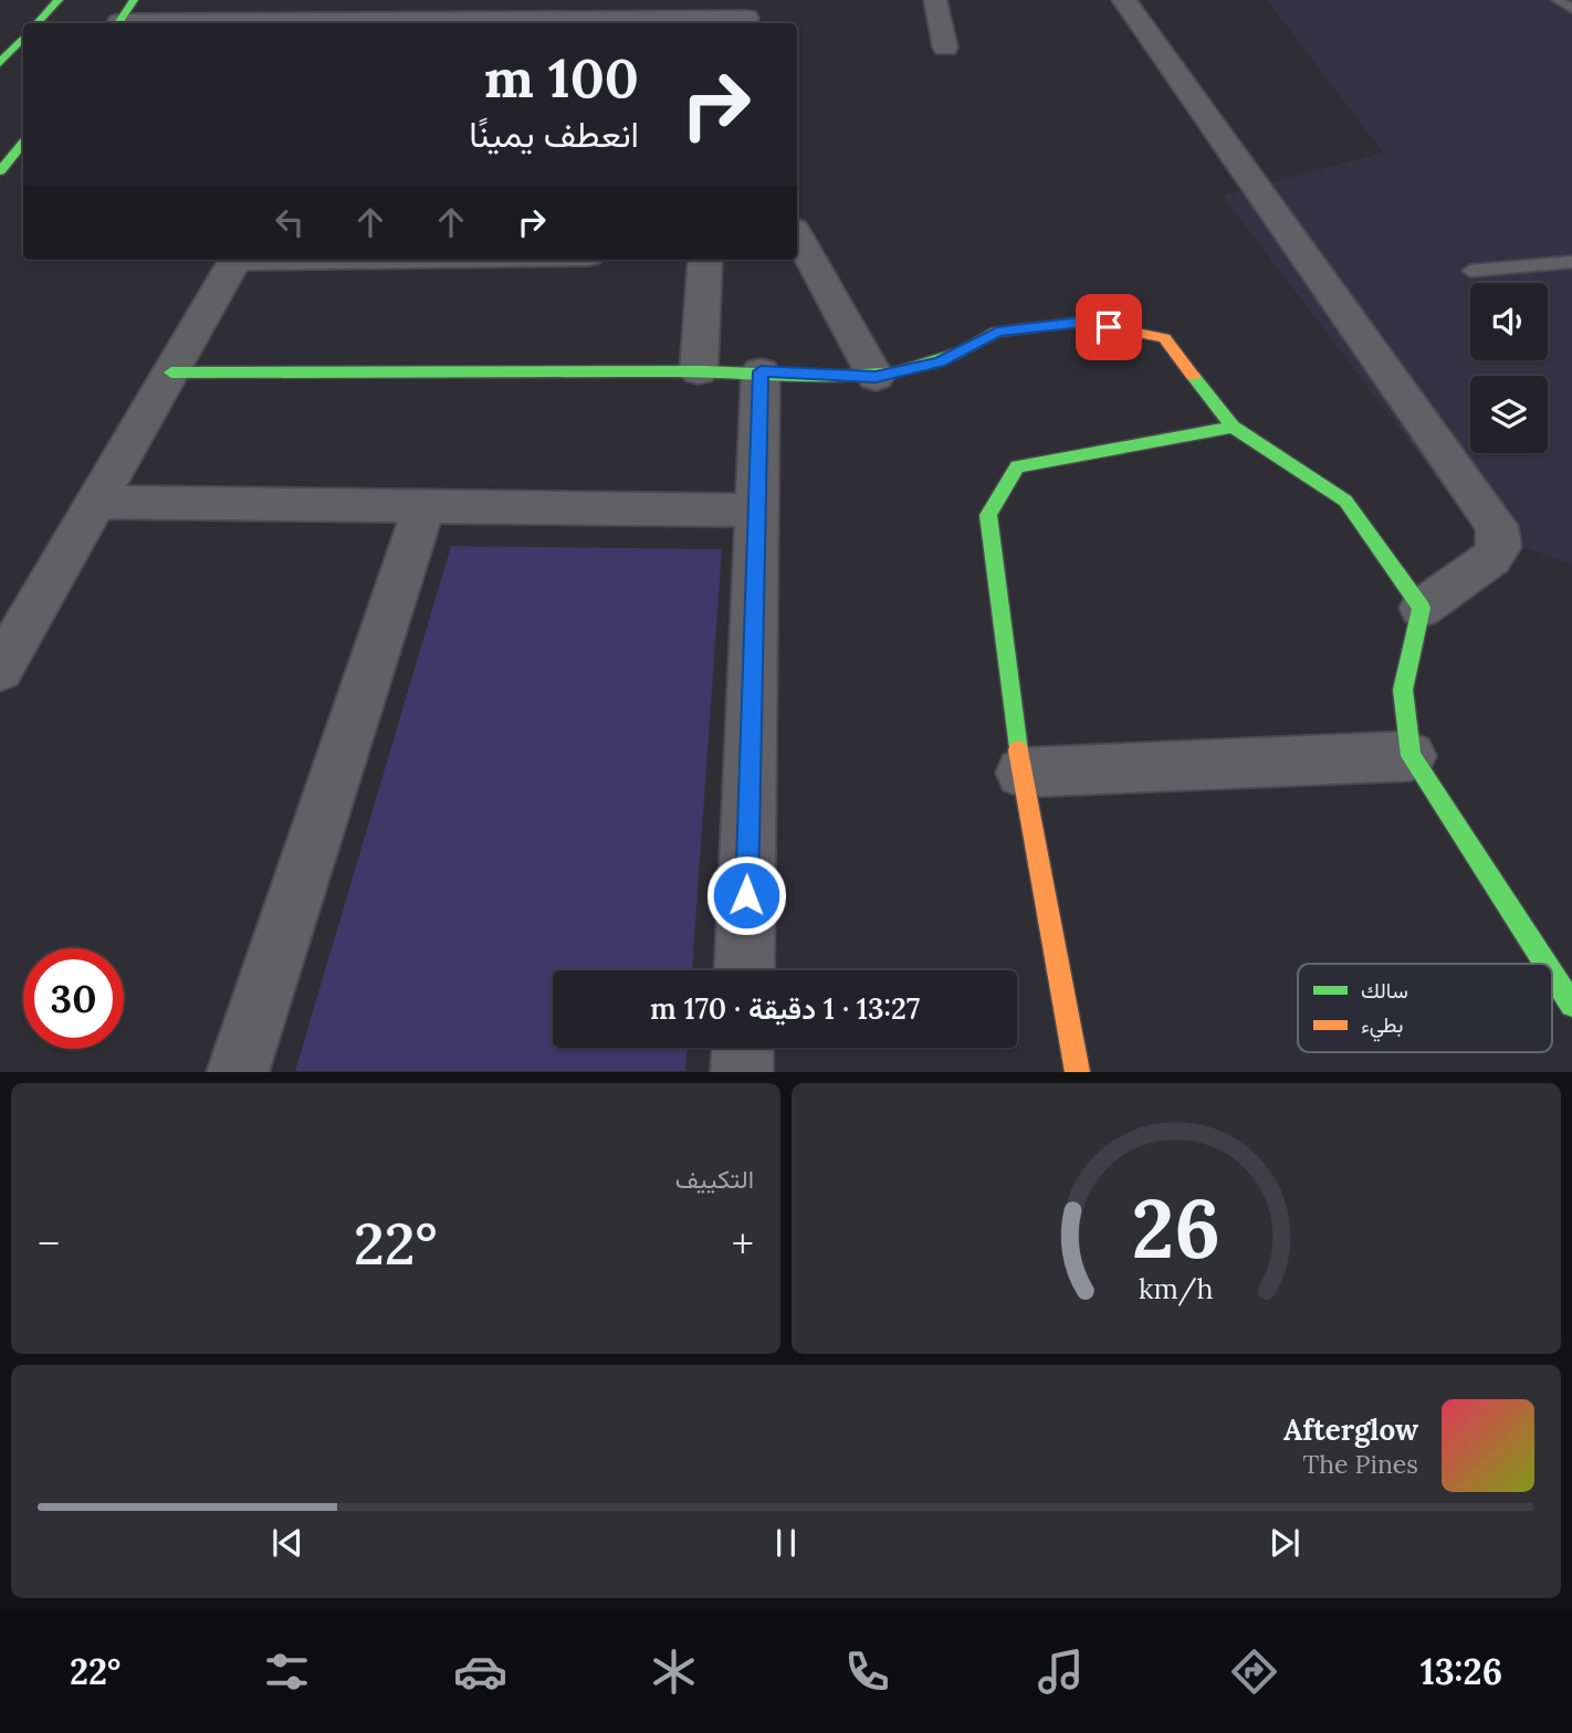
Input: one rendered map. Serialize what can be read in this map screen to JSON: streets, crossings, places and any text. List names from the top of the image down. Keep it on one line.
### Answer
{"legend":["سالك","بطيء"],"page":{"turn":["100 m","انعطف يمينًا"],"limit":"30","trip":"13:27 · 1 دقيقة · 170 m","tile":"التكييف","heat":["−","22°","+"],"song":["Afterglow","The Pines"],"tabs":["13:26","22°"],"gauge":["26","km/h"]}}
